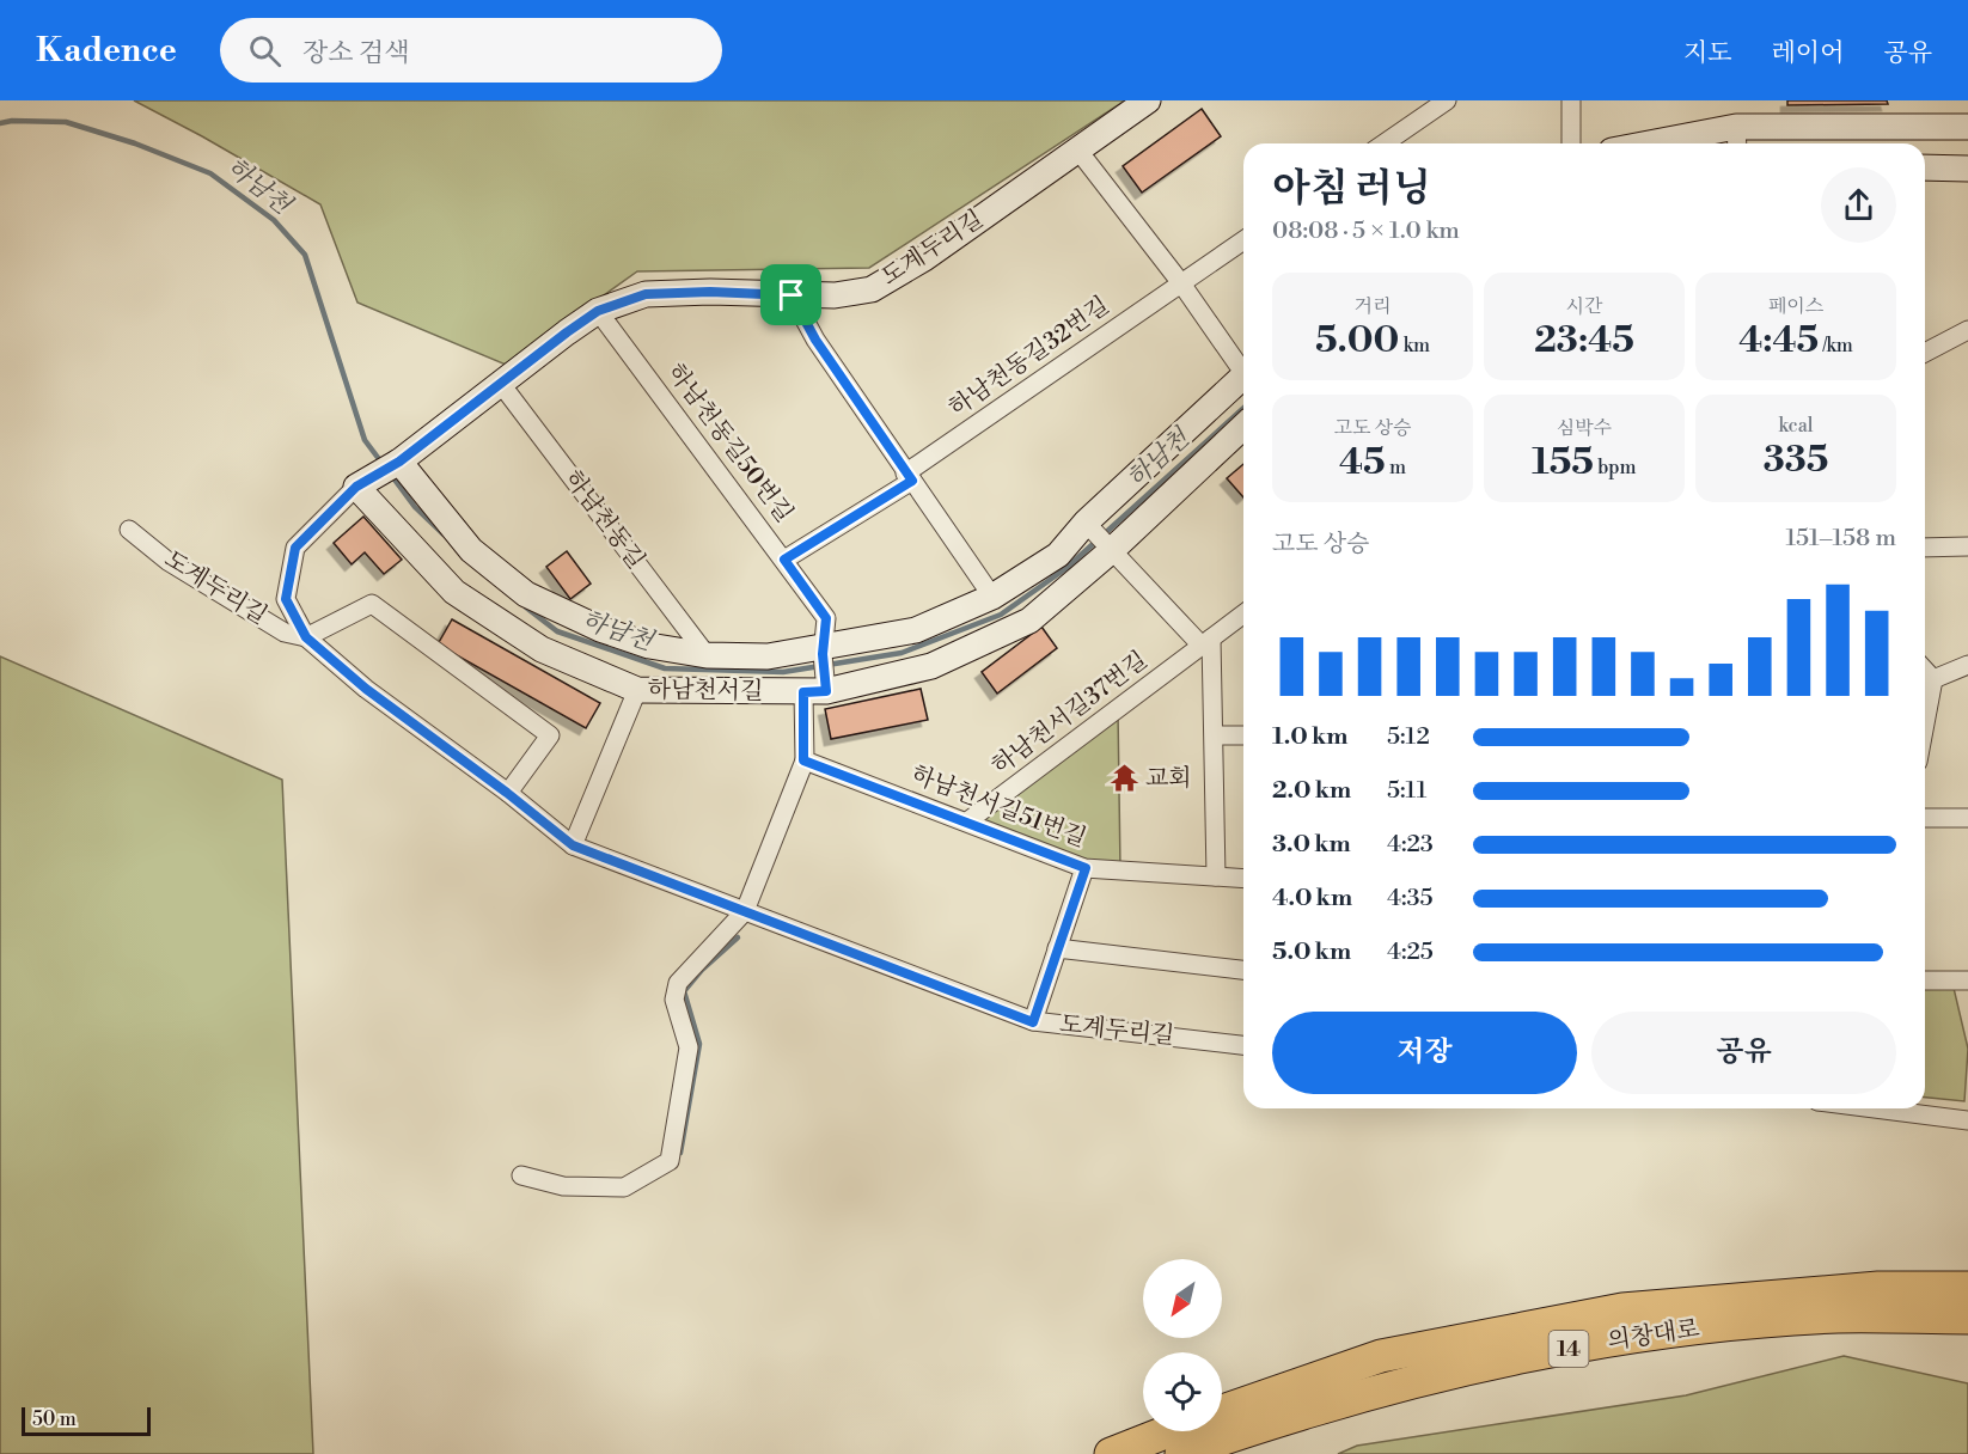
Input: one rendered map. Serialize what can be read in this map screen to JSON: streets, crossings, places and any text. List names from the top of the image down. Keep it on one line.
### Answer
{"streets":{"highway":["의창대로","14"],"street":["도계두리길","하남천동길32번길","하남천동길50번길","하남천동길","하남천서길","하남천서길37번길","하남천서길51번길"]},"crossings":[["도계두리길","하남천동길50번길"],["도계두리길","하남천동길"],["도계두리길","하남천서길"],["하남천동길32번길","하남천동길50번길"],["하남천동길50번길","하남천서길"],["하남천서길37번길","하남천서길51번길"]],"water":["하남천"],"places":{"temple":["교회"]},"scale_bar":"50 m","north":"bottom left","page":{"header":"Kadence","search":"장소 검색","nav":["지도","레이어","공유"],"heading":["아침 러닝","08:08 · 5 × 1.0 km"],"stats":[["거리","5.00 km"],["시간","23:45"],["페이스","4:45 /km"],["고도 상승","45 m"],["심박수","155 bpm"],["kcal","335"]],"chart":["고도 상승","151–158 m"],"list":[{"name":"1.0 km","note":"5:12"},{"name":"2.0 km","note":"5:11"},{"name":"3.0 km","note":"4:23"},{"name":"4.0 km","note":"4:35"},{"name":"5.0 km","note":"4:25"}],"buttons":["저장","공유"],"scale":"50 m"}}
